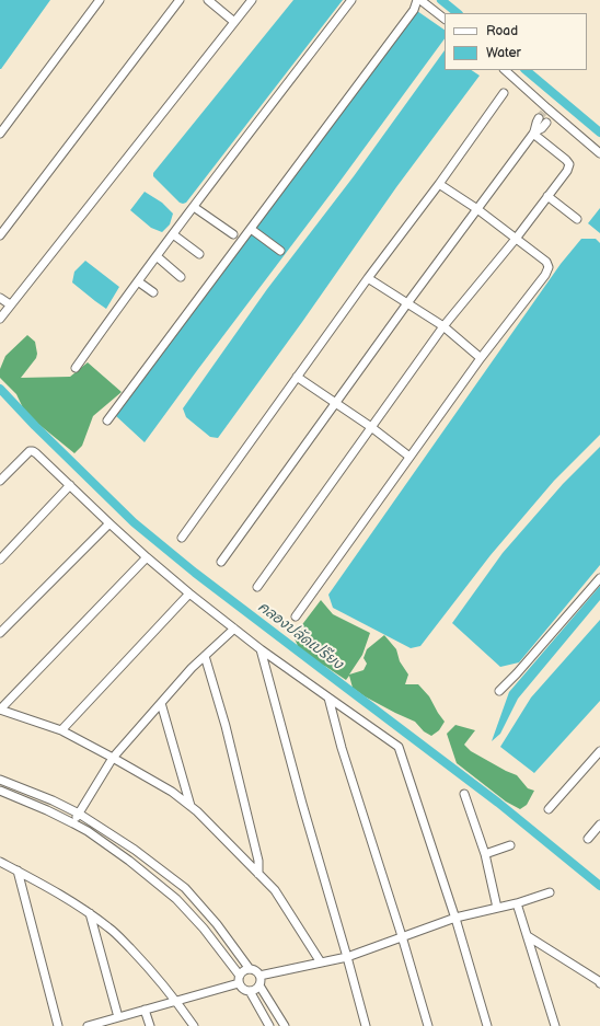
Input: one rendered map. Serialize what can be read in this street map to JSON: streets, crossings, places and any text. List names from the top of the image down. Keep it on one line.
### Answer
{"water":["คลองปลัดเปรียง"],"legend":["Road","Water"]}
